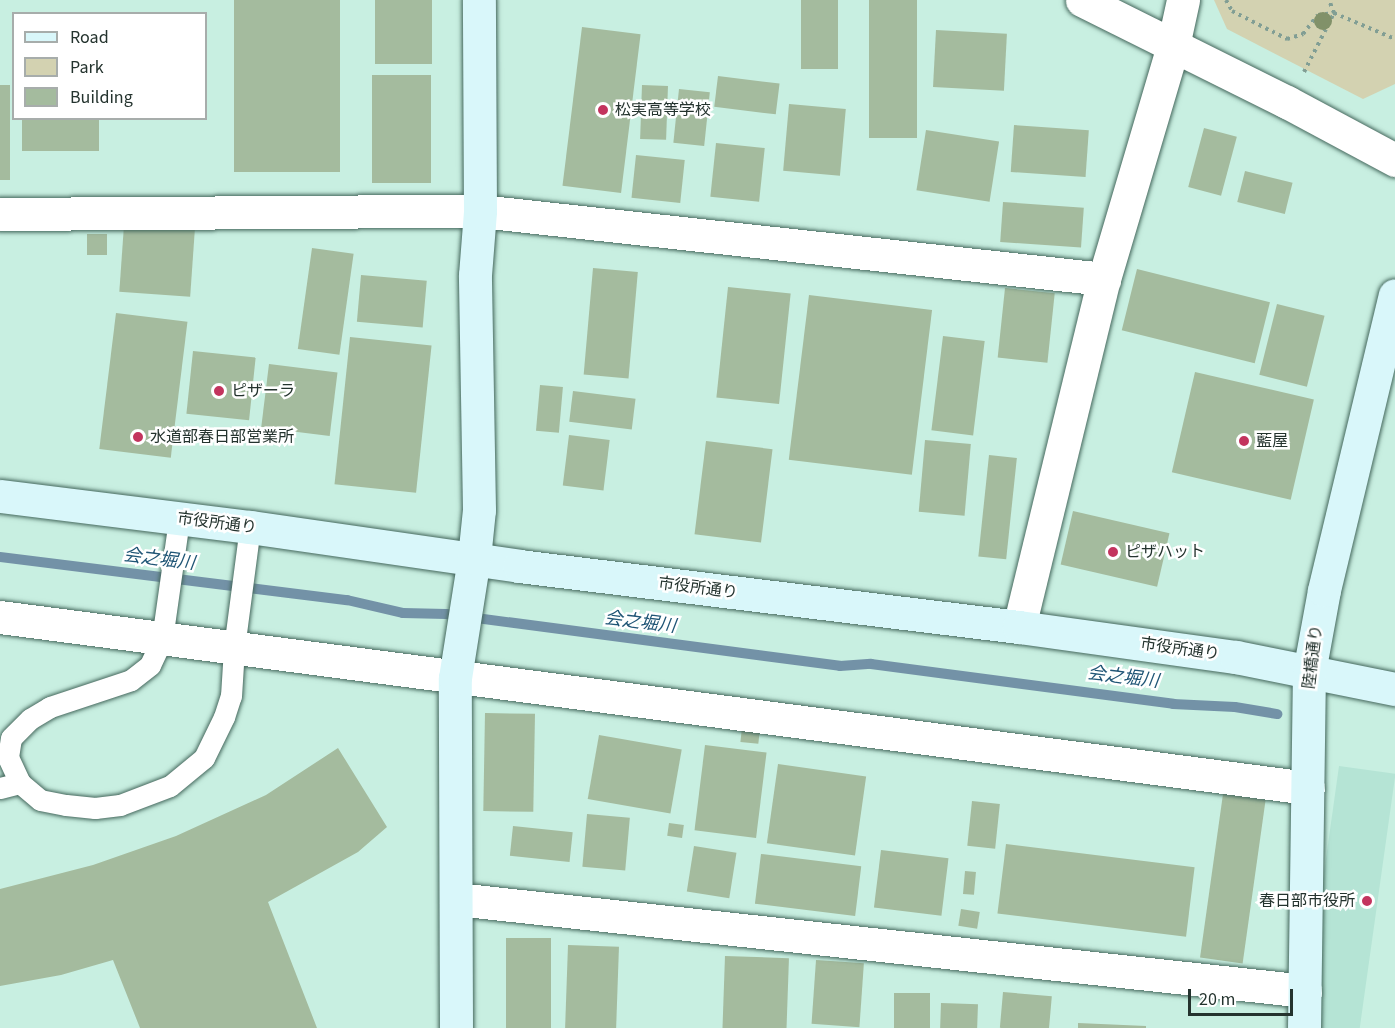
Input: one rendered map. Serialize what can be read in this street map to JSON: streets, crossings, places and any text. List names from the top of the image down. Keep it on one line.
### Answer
{"streets":{"street":["市役所通り","陸橋通り"]},"crossings":[["市役所通り","陸橋通り"]],"water":["会之堀川"],"places":["松実高等学校","ピザーラ","水道部春日部営業所","藍屋","ピザハット","春日部市役所"],"legend":["Road","Park","Building"],"scale_bar":"20 m"}
